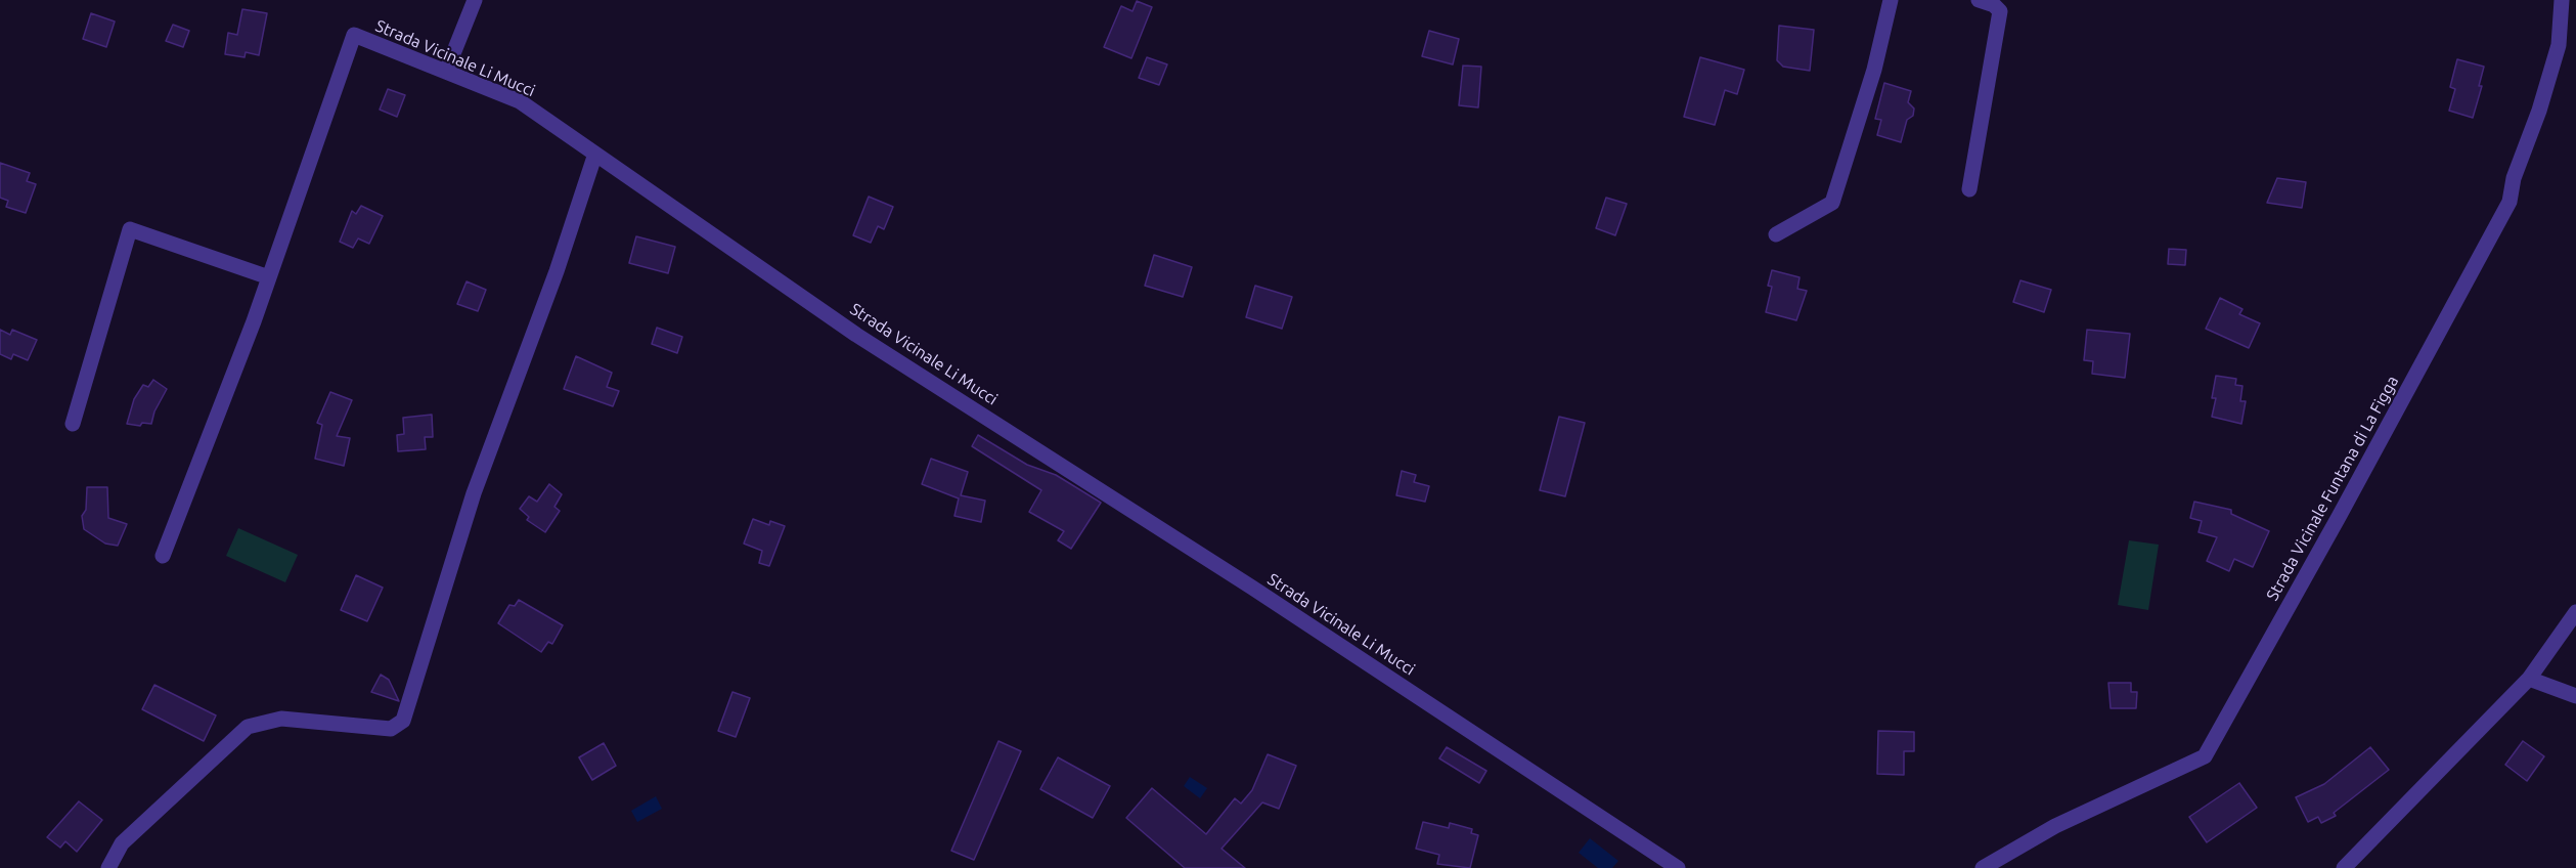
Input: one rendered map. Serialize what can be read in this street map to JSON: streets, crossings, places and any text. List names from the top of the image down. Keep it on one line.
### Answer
{"streets":{"street":["Strada Vicinale Li Mucci","Strada Vicinale Funtana di La Figga"]}}
